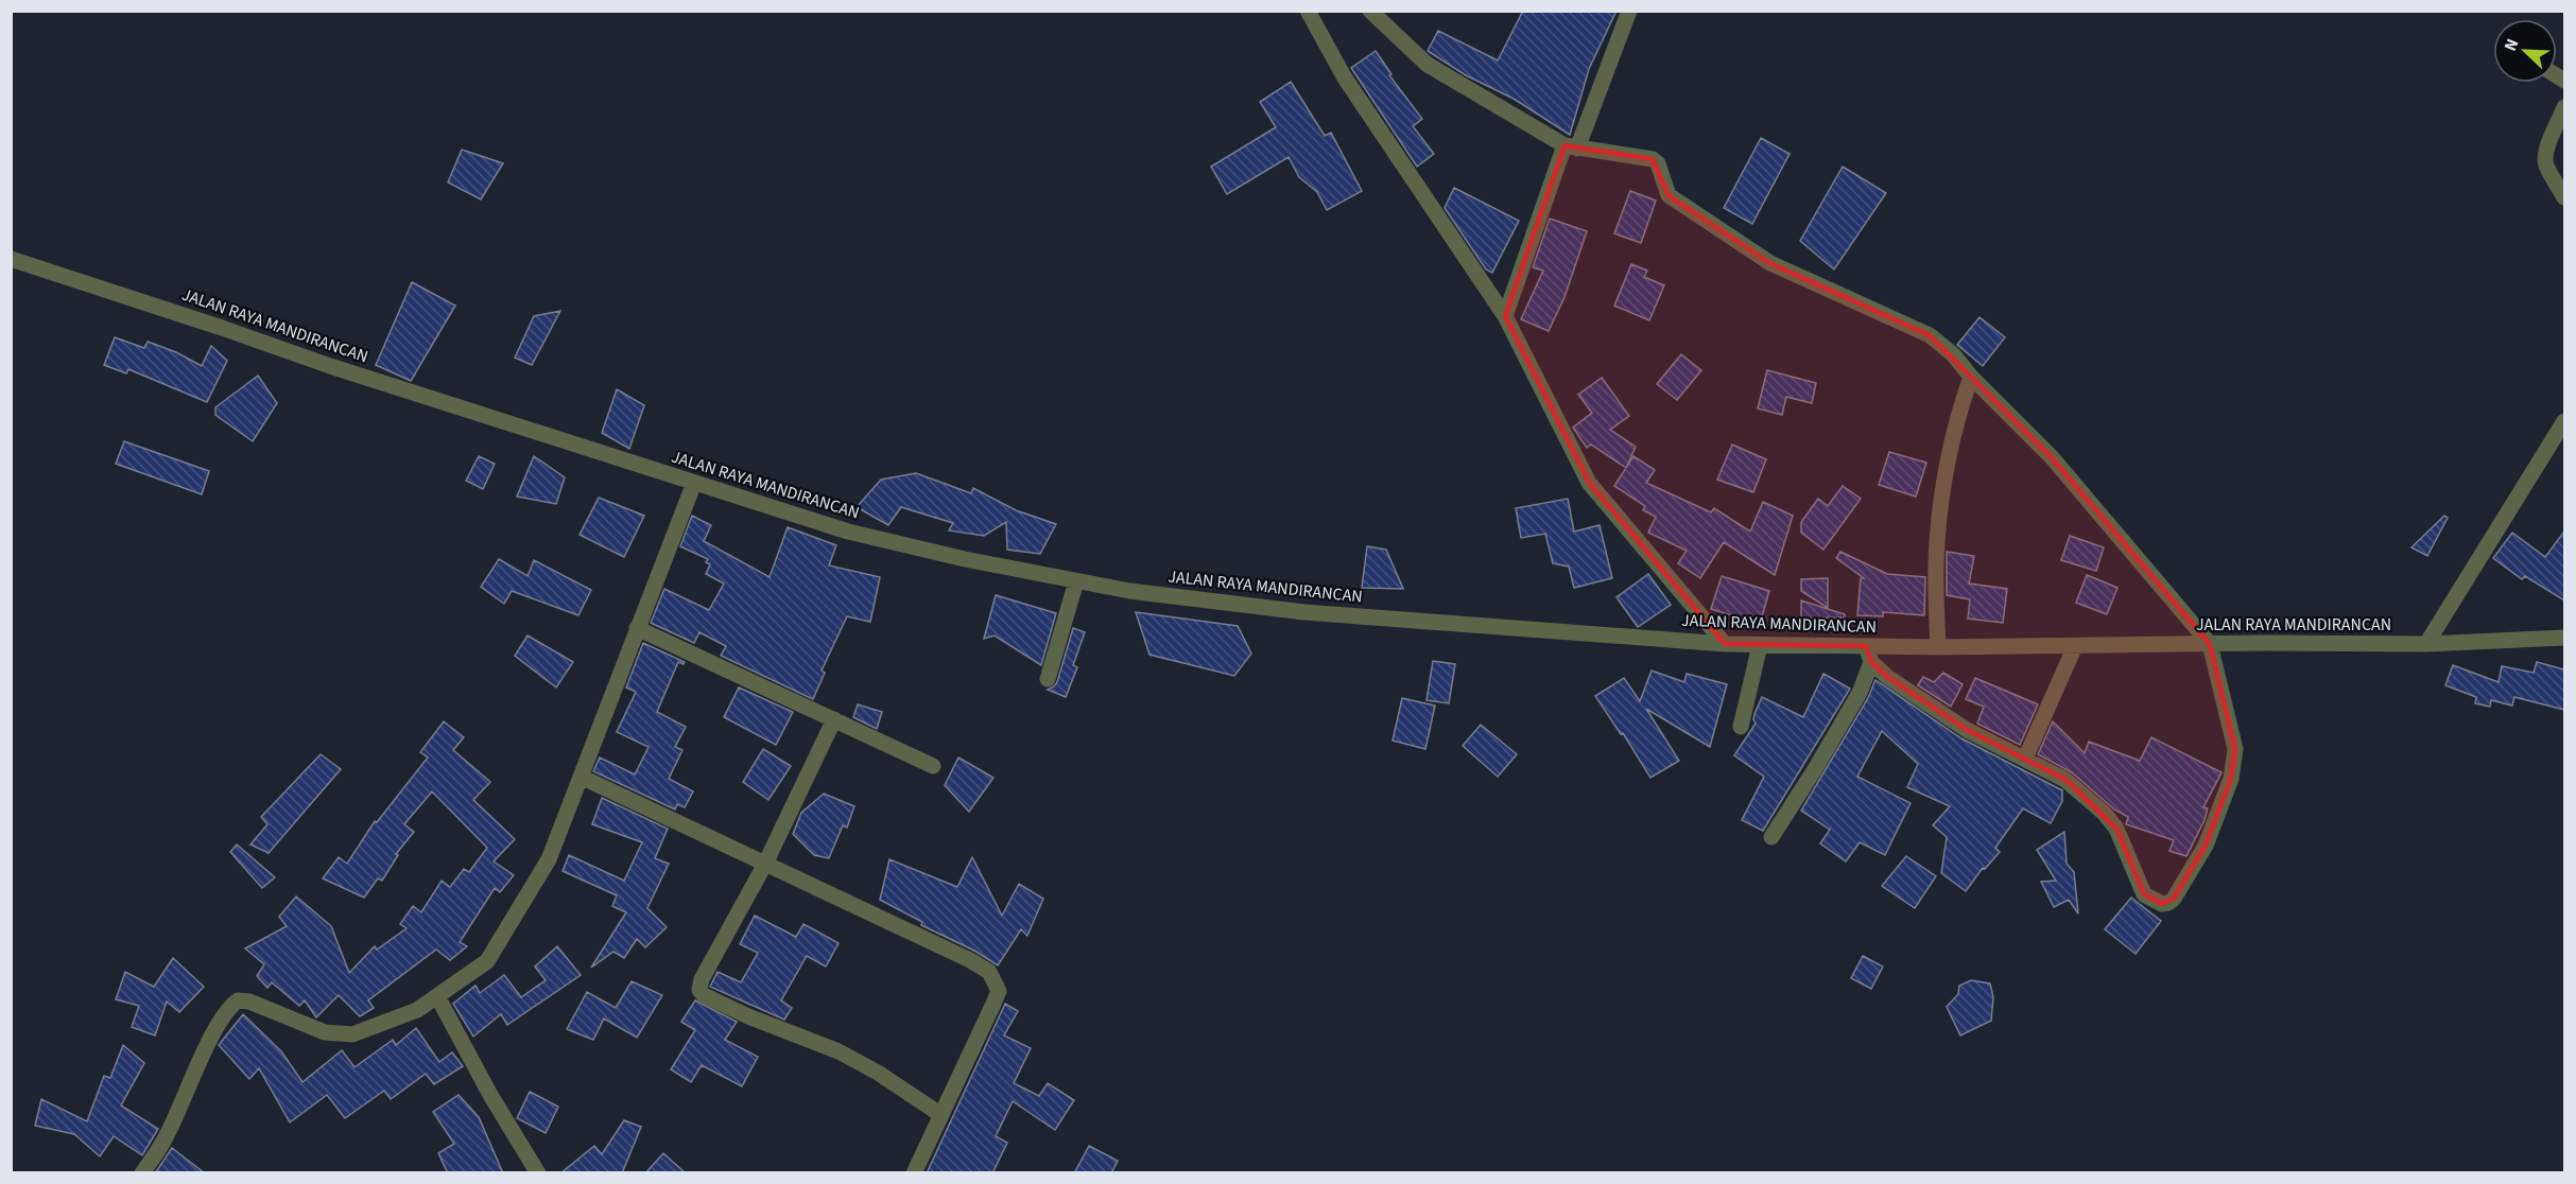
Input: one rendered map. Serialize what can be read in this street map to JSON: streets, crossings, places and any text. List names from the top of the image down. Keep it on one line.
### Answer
{"streets":{"street":["JALAN RAYA MANDIRANCAN"]},"north":"top left"}
